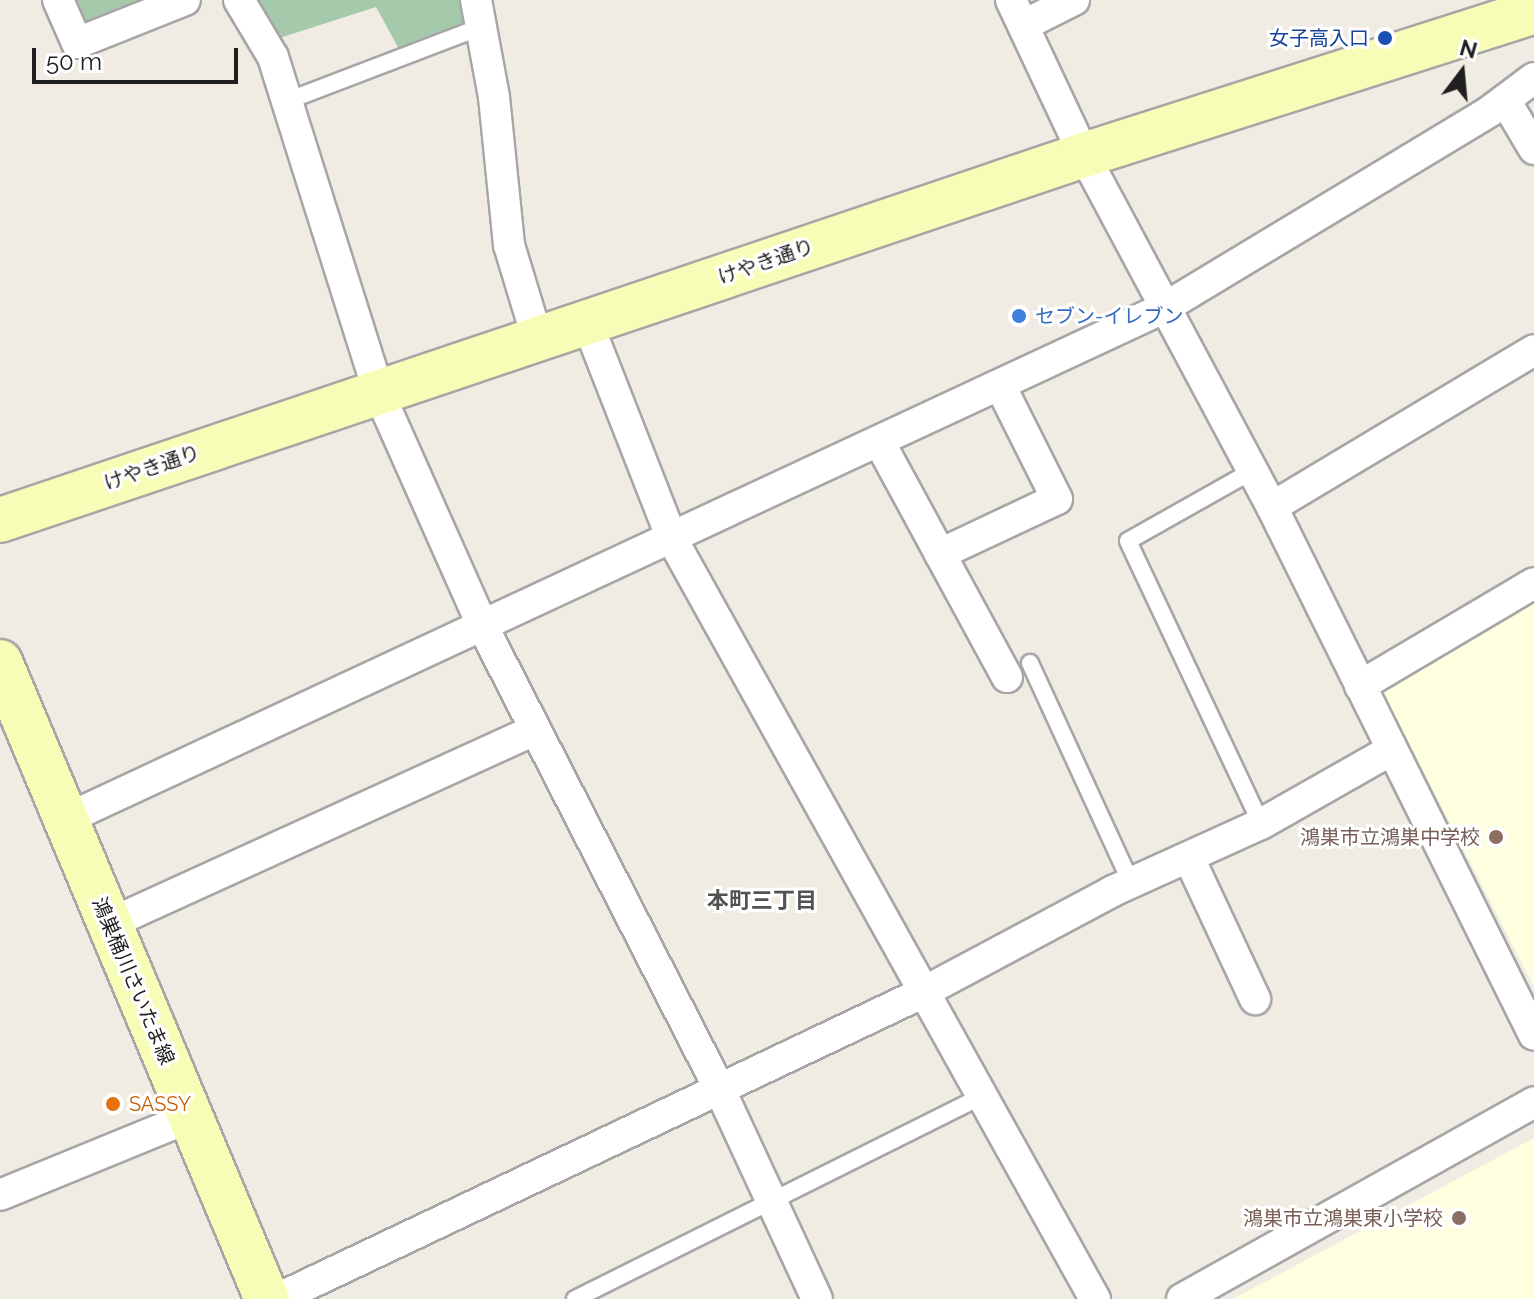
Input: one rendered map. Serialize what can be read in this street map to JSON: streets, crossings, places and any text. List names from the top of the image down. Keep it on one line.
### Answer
{"streets":{"main road":["けやき通り","鴻巣桶川さいたま線"]},"districts":["本町三丁目"],"places":["女子高入口","セブン-イレブン","鴻巣市立鴻巣中学校","SASSY","鴻巣市立鴻巣東小学校"],"scale_bar":"50 m","north":"top"}
